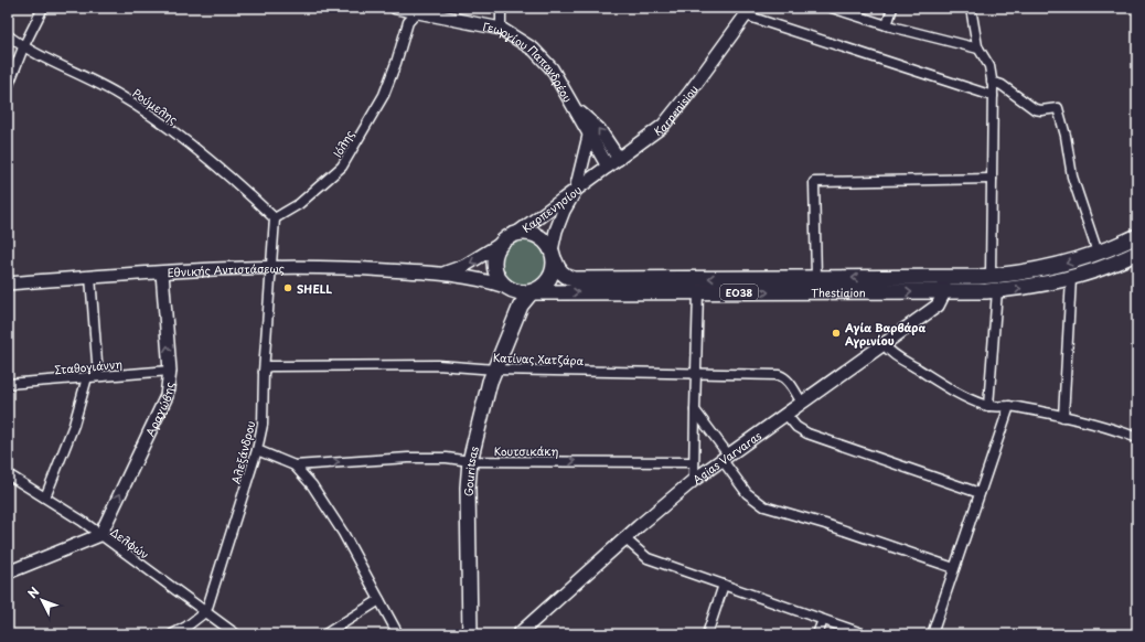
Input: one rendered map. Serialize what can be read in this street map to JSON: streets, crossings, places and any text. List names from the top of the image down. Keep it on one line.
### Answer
{"streets":{"main road":["Γεωργίου Παπανδρέου","Karpenisiou","Καρπενησίου","Εθνικής Αντιστάσεως","ΕΟ38","Thestiaion","Αραχώβης","Agias Varvaras","Gouritsas"],"street":["Ρούμελης","Ιόλης","Κατίνας Χατζάρα","Σταθογιάννη","Κουτσικάκη","Αλεξάνδρου","Δελφών"]},"crossings":[["Γεωργίου Παπανδρέου","Ιόλης"],["Ρούμελης","Ιόλης"],["Karpenisiou","Καρπενησίου"],["Καρπενησίου","Εθνικής Αντιστάσεως"],["Καρπενησίου","ΕΟ38"],["Καρπενησίου","Thestiaion"],["Καρπενησίου","Gouritsas"],["Εθνικής Αντιστάσεως","ΕΟ38"],["Εθνικής Αντιστάσεως","Thestiaion"],["Εθνικής Αντιστάσεως","Αραχώβης"],["Εθνικής Αντιστάσεως","Αλεξάνδρου"],["Εθνικής Αντιστάσεως","Gouritsas"],["ΕΟ38","Thestiaion"],["ΕΟ38","Gouritsas"],["Thestiaion","Agias Varvaras"],["Thestiaion","Gouritsas"],["Κατίνας Χατζάρα","Αλεξάνδρου"],["Κατίνας Χατζάρα","Agias Varvaras"],["Κατίνας Χατζάρα","Gouritsas"],["Σταθογιάννη","Αραχώβης"],["Αραχώβης","Δελφών"],["Κουτσικάκη","Αλεξάνδρου"],["Κουτσικάκη","Gouritsas"],["Αλεξάνδρου","Δελφών"]],"one_way":["Αραχώβης","Κουτσικάκη"],"places":["SHELL","Αγία Βαρβάρα Αγρινίου"],"north":"top left"}
